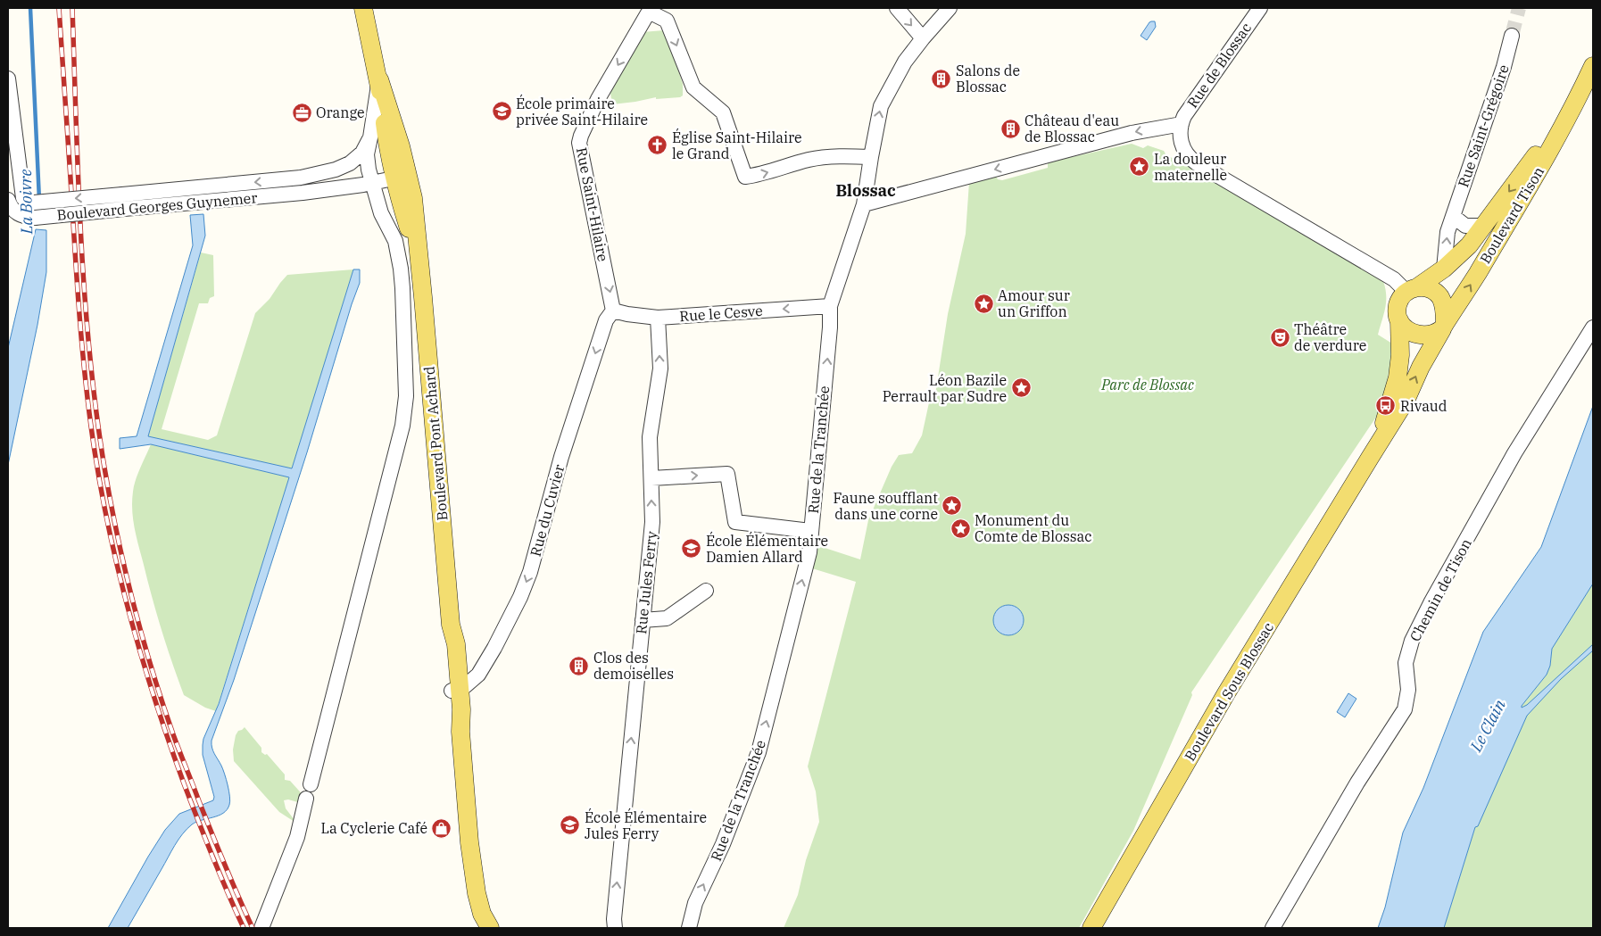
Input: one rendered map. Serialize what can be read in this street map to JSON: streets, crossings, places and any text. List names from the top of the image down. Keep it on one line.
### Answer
{"streets":{"main road":["Boulevard Tison","Boulevard Pont Achard","Boulevard Sous Blossac"],"street":["Rue de Blossac","Rue Saint-Grégoire","Rue Saint-Hilaire","Boulevard Georges Guynemer","Rue le Cesve","Rue de la Tranchée","Rue du Cuvier","Rue Jules Ferry","Chemin de Tison"]},"crossings":[["Rue Saint-Grégoire","Boulevard Tison"],["Rue Saint-Hilaire","Rue le Cesve"],["Rue Saint-Hilaire","Rue du Cuvier"],["Boulevard Georges Guynemer","Boulevard Pont Achard"],["Boulevard Tison","Boulevard Sous Blossac"],["Rue le Cesve","Rue de la Tranchée"],["Rue le Cesve","Rue du Cuvier"],["Rue le Cesve","Rue Jules Ferry"],["Boulevard Pont Achard","Rue du Cuvier"]],"one_way":["Rue Saint-Hilaire","Rue le Cesve","Rue de la Tranchée","Rue du Cuvier","Rue Jules Ferry"],"districts":["Blossac"],"water":["La Boivre","Le Clain"],"parks":["Parc de Blossac"],"places":{"building":["Salons de Blossac","Château d'eau de Blossac","Clos des demoiselles"],"school or university":["École primaire privée Saint-Hilaire","École Élémentaire Damien Allard","École Élémentaire Jules Ferry"],"office":["Orange"],"church":["Église Saint-Hilaire le Grand"],"place":["La douleur maternelle","Amour sur un Griffon","Léon Bazile Perrault par Sudre","Faune soufflant dans une corne","Monument du Comte de Blossac"],"theatre":["Théâtre de verdure"],"bus stop":["Rivaud"],"shop":["La Cyclerie Café"]}}
